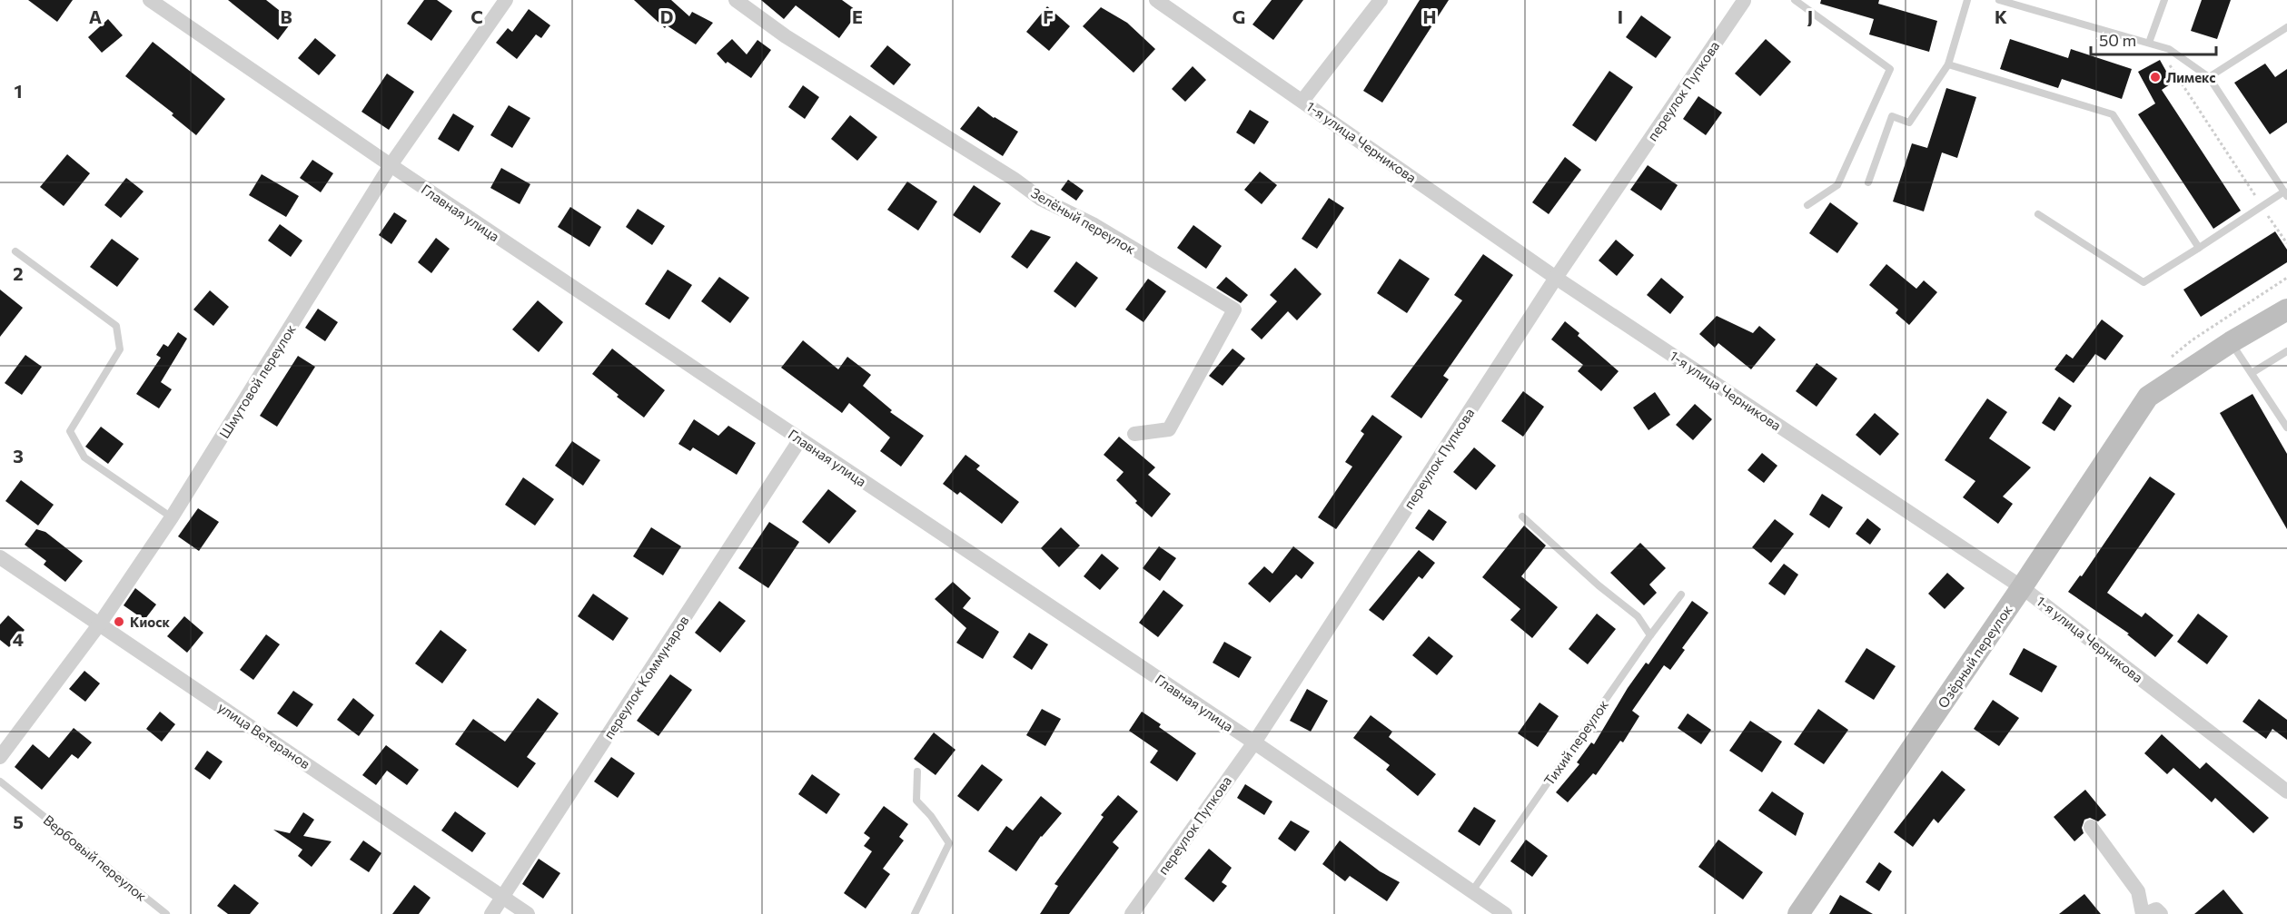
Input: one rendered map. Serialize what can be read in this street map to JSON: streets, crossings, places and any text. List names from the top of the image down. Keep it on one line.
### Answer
{"streets":{"street":["переулок Пупкова","1-я улица Черникова","Главная улица","Зелёный переулок","Шмутовой переулок","Озёрный переулок","переулок Коммунаров","улица Ветеранов"],"lane":["Тихий переулок","Вербовый переулок"]},"crossings":[["переулок Пупкова","1-я улица Черникова"],["переулок Пупкова","Главная улица"],["1-я улица Черникова","Озёрный переулок"],["Главная улица","Шмутовой переулок"],["Главная улица","переулок Коммунаров"],["Главная улица","Тихий переулок"],["Шмутовой переулок","улица Ветеранов"],["переулок Коммунаров","улица Ветеранов"]],"places":["Лимекс","Киоск"],"scale_bar":"50 m","grid":{"columns":["A","B","C","D","E","F","G","H","I","J","K"],"rows":["1","2","3","4","5"]}}
